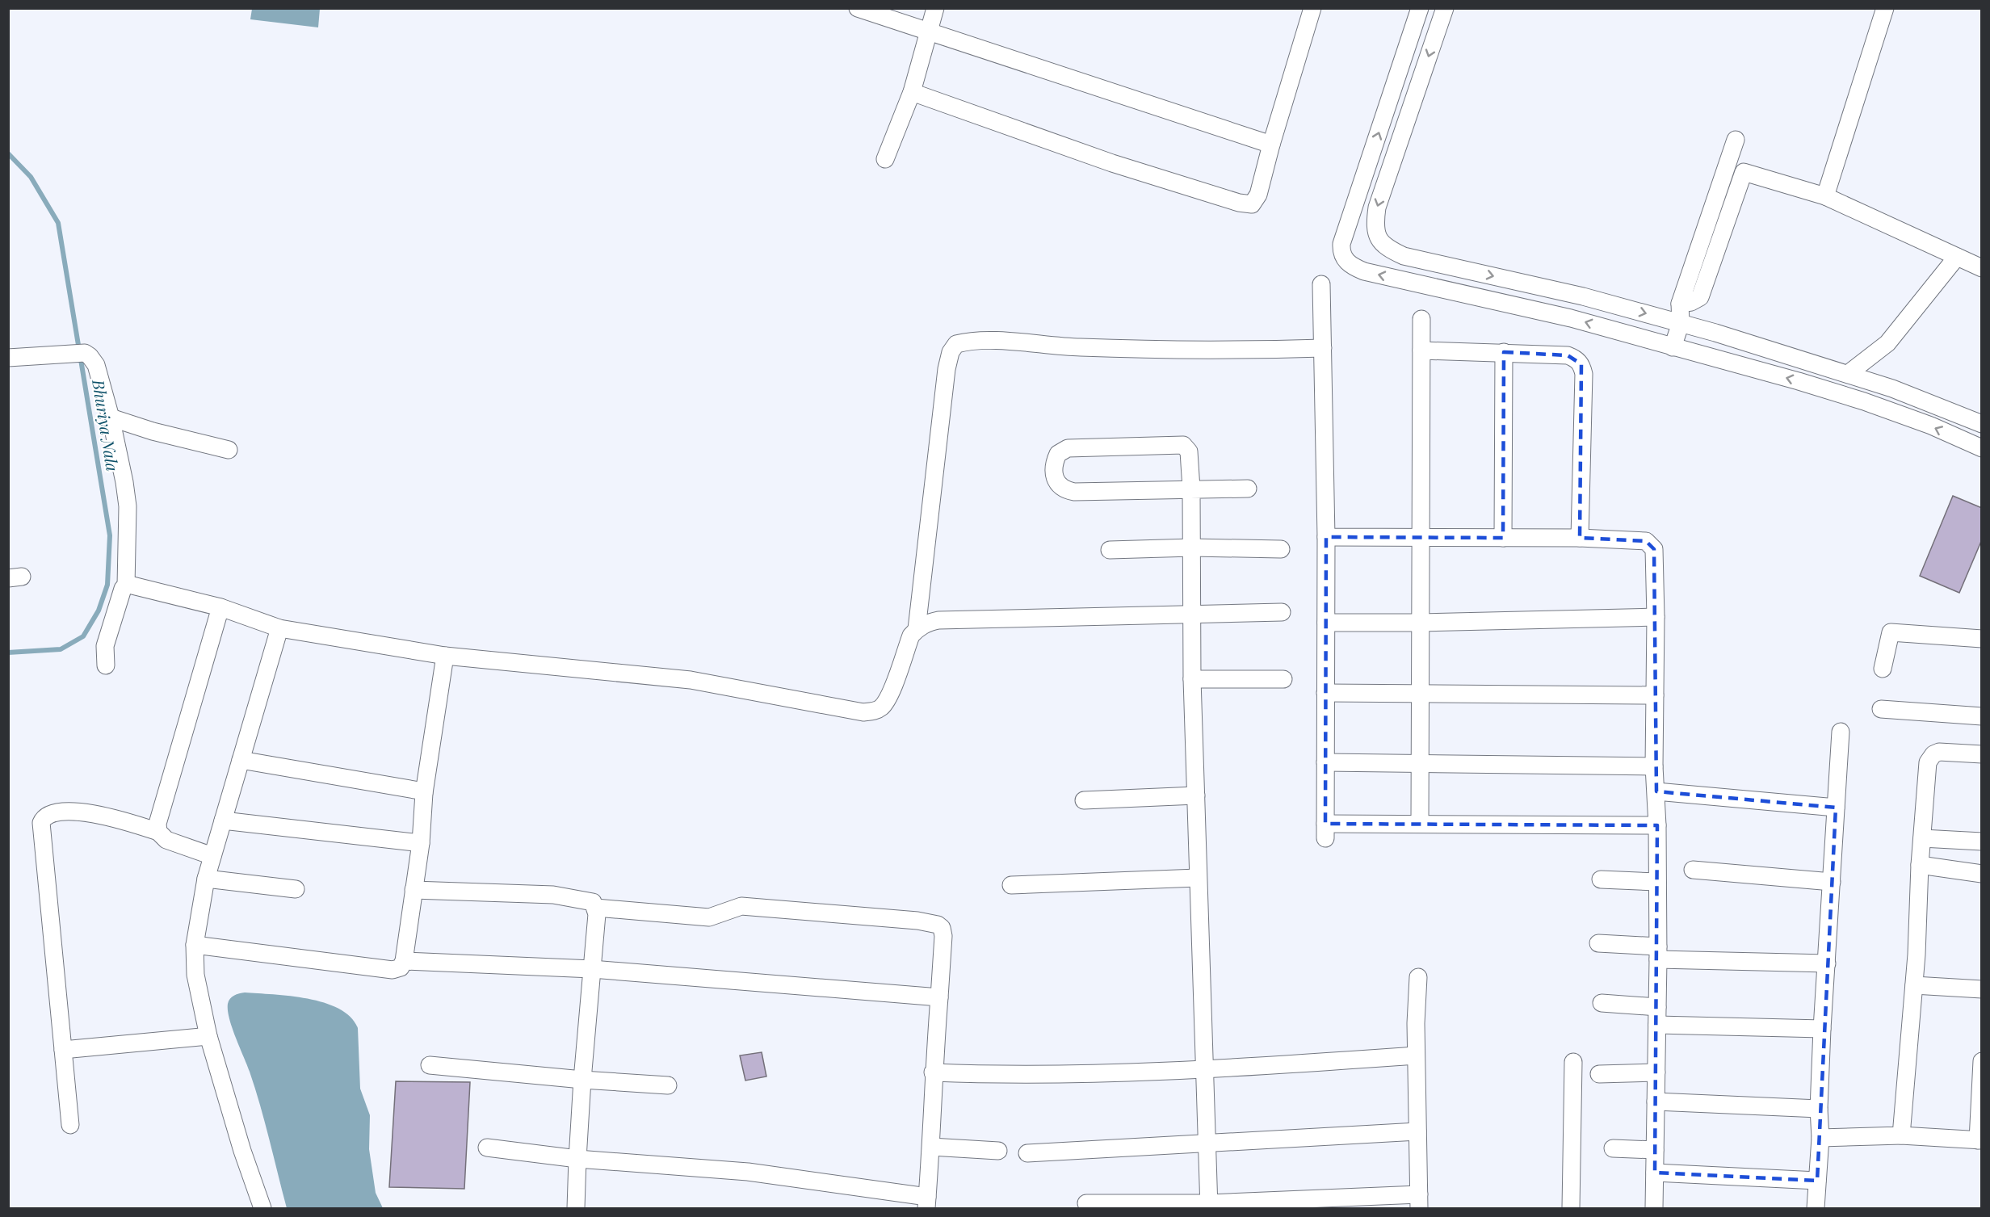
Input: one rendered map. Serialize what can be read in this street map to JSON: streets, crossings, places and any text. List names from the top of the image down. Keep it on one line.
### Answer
{"water":["Bhuriya Nala"]}
